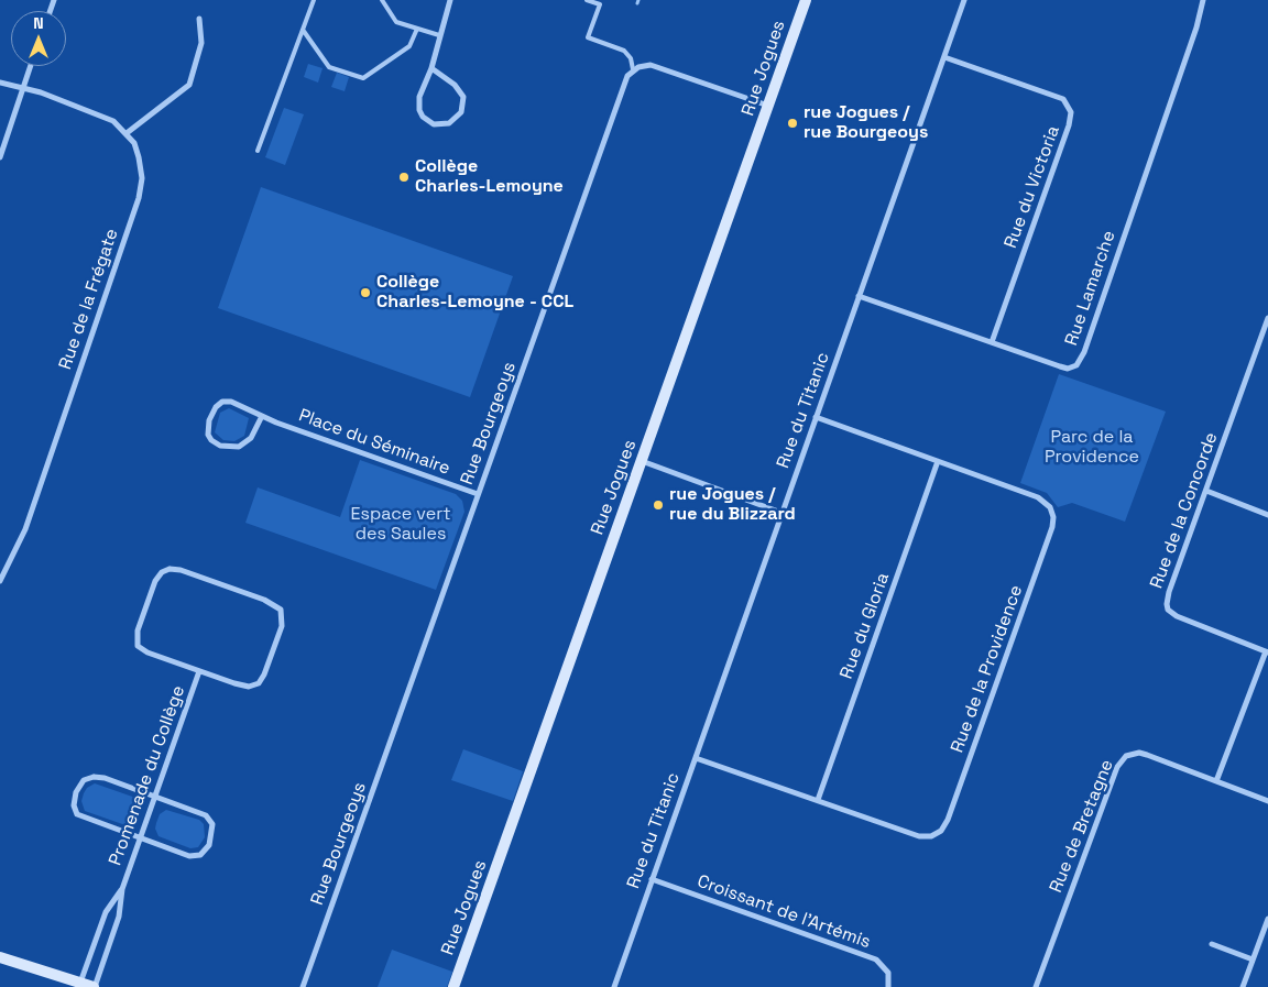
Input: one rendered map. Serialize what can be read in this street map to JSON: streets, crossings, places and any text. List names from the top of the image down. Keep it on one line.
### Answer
{"streets":{"street":["Rue Jogues","Rue du Victoria","Rue Lamarche","Rue de la Frégate","Rue du Titanic","Rue Bourgeoys","Place du Séminaire","Rue de la Concorde","Rue du Gloria","Rue de la Providence","Promenade du Collège","Rue de Bretagne","Croissant de l'Artémis"]},"crossings":[["Rue du Victoria","Rue Lamarche"],["Rue du Victoria","Rue du Titanic"],["Rue Lamarche","Rue du Titanic"],["Rue du Titanic","Rue de la Providence"],["Rue du Titanic","Croissant de l'Artémis"],["Rue Bourgeoys","Place du Séminaire"],["Rue du Gloria","Rue de la Providence"]],"parks":["Parc de la Providence","Espace vert des Saules"],"places":["rue Jogues / rue Bourgeoys","Collège Charles-Lemoyne","Collège Charles-Lemoyne - CCL","rue Jogues / rue du Blizzard"],"north":"top"}
